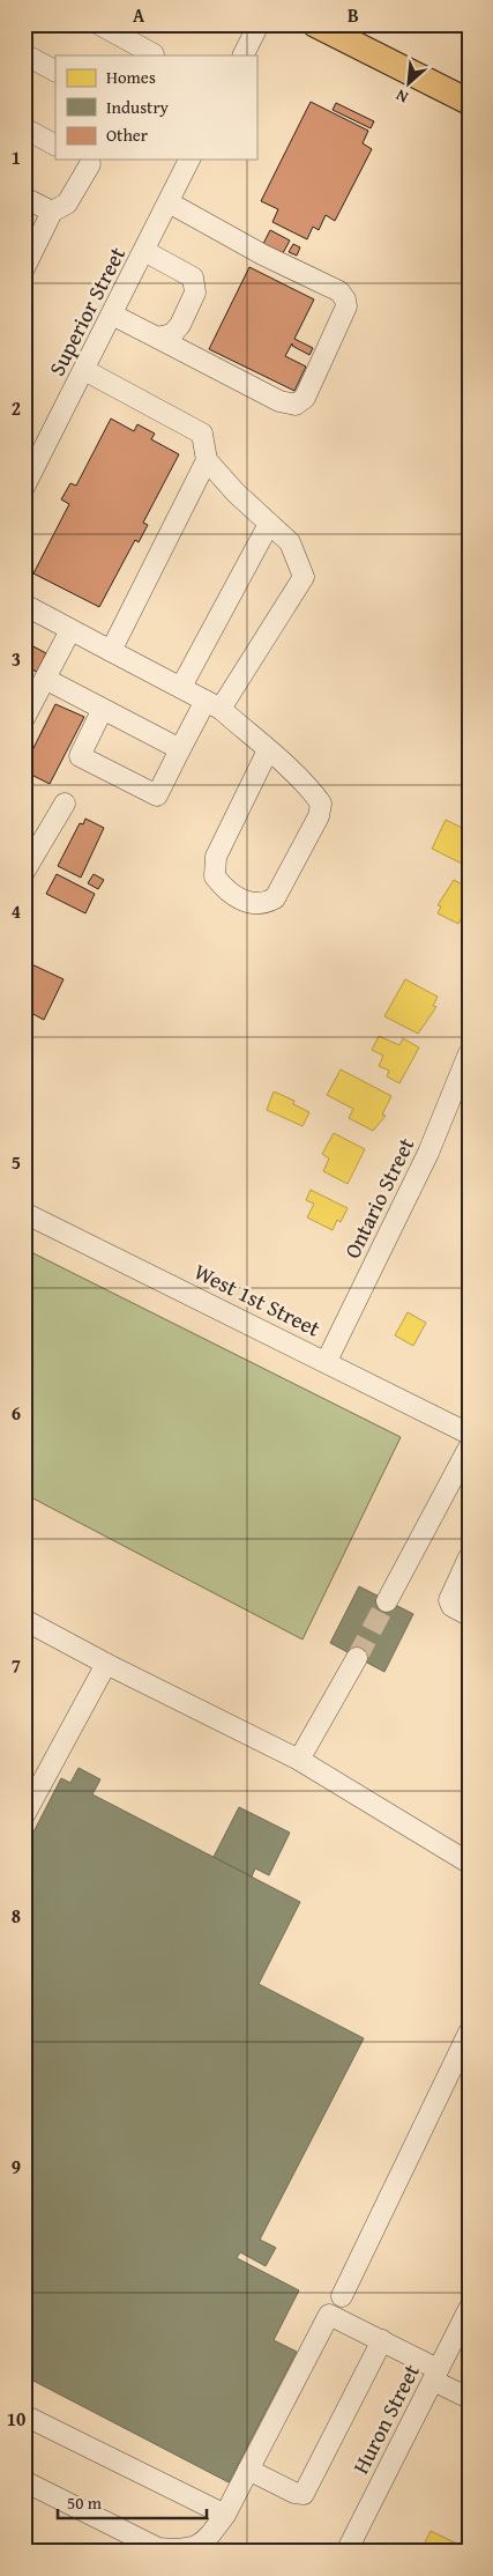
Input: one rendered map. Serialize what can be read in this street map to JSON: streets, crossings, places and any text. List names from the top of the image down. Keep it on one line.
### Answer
{"streets":{"street":["Superior Street","Ontario Street","West 1st Street","Huron Street"]},"crossings":[["Ontario Street","West 1st Street"]],"legend":["Homes","Industry","Other"],"scale_bar":"50 m","north":"bottom left","grid":{"columns":["A","B"],"rows":["1","2","3","4","5","6","7","8","9","10"]}}
